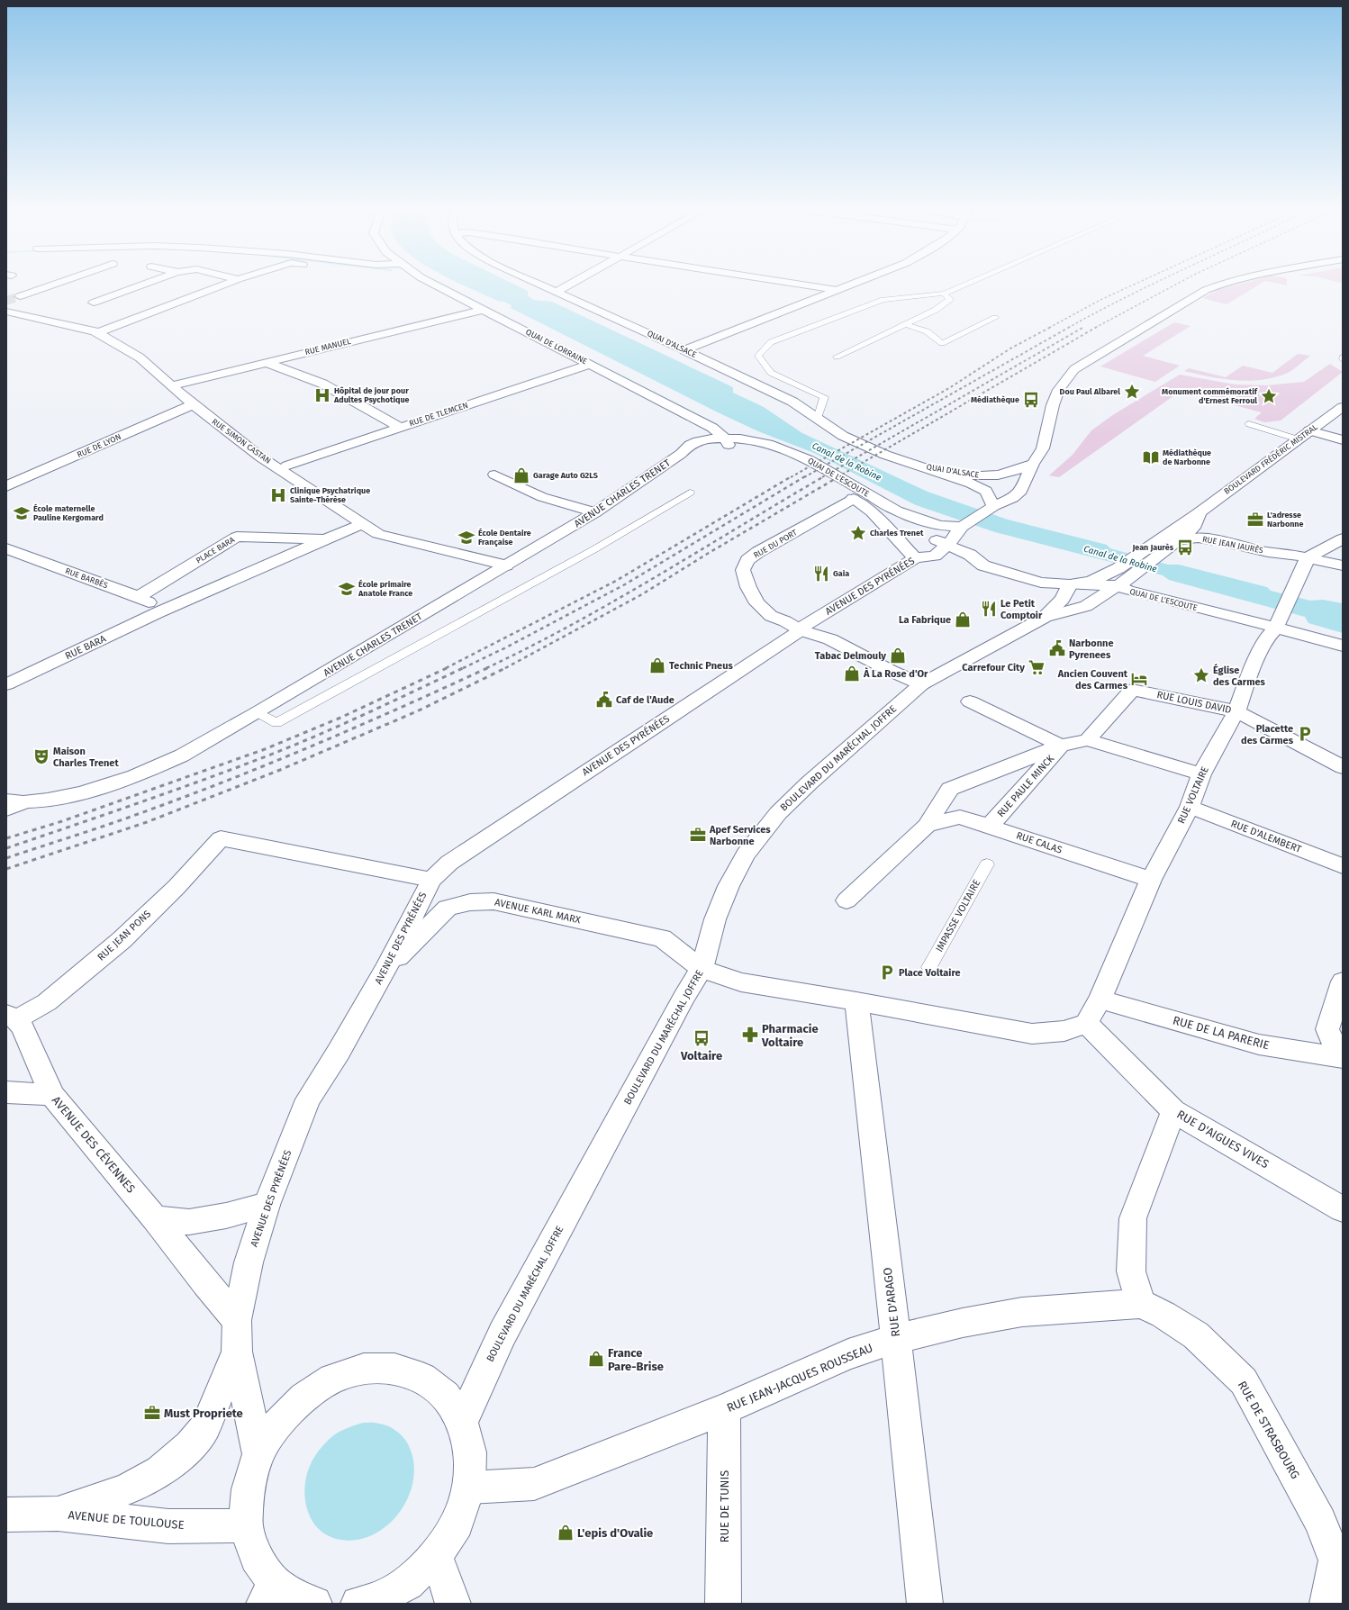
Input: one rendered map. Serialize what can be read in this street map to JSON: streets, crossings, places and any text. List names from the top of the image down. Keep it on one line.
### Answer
{"streets":{"street":["QUAI D'ALSACE","RUE MANUEL","QUAI DE LORRAINE","RUE DE TLEMCEN","RUE SIMON CASTAN","RUE DE LYON","BOULEVARD FRÉDÉRIC MISTRAL","QUAI DE L'ESCOUTE","AVENUE CHARLES TRENET","RUE DU PORT","RUE JEAN JAURÈS","PLACE BARA","RUE BARBÈS","AVENUE DES PYRÉNÉES","RUE BARA","RUE LOUIS DAVID","BOULEVARD DU MARÉCHAL JOFFRE","RUE PAULE MINCK","RUE VOLTAIRE","RUE D'ALEMBERT","RUE CALAS","AVENUE KARL MARX","RUE JEAN PONS","RUE DE LA PARERIE","RUE D'AIGUES VIVES","AVENUE DES CÉVENNES","RUE D'ARAGO","RUE JEAN-JACQUES ROUSSEAU","RUE DE STRASBOURG","RUE DE TUNIS","AVENUE DE TOULOUSE"],"lane":["IMPASSE VOLTAIRE"]},"crossings":[["RUE MANUEL","QUAI DE LORRAINE"],["RUE MANUEL","RUE SIMON CASTAN"],["QUAI DE LORRAINE","RUE DE TLEMCEN"],["QUAI DE LORRAINE","QUAI DE L'ESCOUTE"],["RUE SIMON CASTAN","RUE DE LYON"],["RUE SIMON CASTAN","AVENUE CHARLES TRENET"],["RUE SIMON CASTAN","PLACE BARA"],["BOULEVARD FRÉDÉRIC MISTRAL","RUE JEAN JAURÈS"],["QUAI DE L'ESCOUTE","AVENUE CHARLES TRENET"],["QUAI DE L'ESCOUTE","RUE DU PORT"],["QUAI DE L'ESCOUTE","AVENUE DES PYRÉNÉES"],["QUAI DE L'ESCOUTE","BOULEVARD DU MARÉCHAL JOFFRE"],["QUAI DE L'ESCOUTE","RUE VOLTAIRE"],["RUE DU PORT","AVENUE DES PYRÉNÉES"],["RUE DU PORT","BOULEVARD DU MARÉCHAL JOFFRE"],["RUE JEAN JAURÈS","RUE VOLTAIRE"],["PLACE BARA","RUE BARBÈS"],["PLACE BARA","RUE BARA"],["RUE BARBÈS","RUE BARA"],["AVENUE DES PYRÉNÉES","AVENUE KARL MARX"],["AVENUE DES PYRÉNÉES","RUE JEAN PONS"],["AVENUE DES PYRÉNÉES","AVENUE DES CÉVENNES"],["AVENUE DES PYRÉNÉES","AVENUE DE TOULOUSE"],["RUE LOUIS DAVID","RUE VOLTAIRE"],["BOULEVARD DU MARÉCHAL JOFFRE","AVENUE KARL MARX"],["RUE PAULE MINCK","RUE CALAS"],["RUE VOLTAIRE","RUE D'ALEMBERT"],["RUE VOLTAIRE","RUE CALAS"],["RUE VOLTAIRE","RUE DE LA PARERIE"],["RUE JEAN PONS","AVENUE DES CÉVENNES"],["RUE D'ARAGO","RUE JEAN-JACQUES ROUSSEAU"],["RUE JEAN-JACQUES ROUSSEAU","RUE DE STRASBOURG"],["RUE JEAN-JACQUES ROUSSEAU","RUE DE TUNIS"]],"water":["Canal de la Robine"],"places":{"place":["Dou Paul Albarel","Monument commémoratif d'Ernest Ferroul","Charles Trenet","Église des Carmes"],"hospital":["Hôpital de jour pour Adultes Psychotique","Clinique Psychatrique Sainte-Thérèse"],"bus stop":["Médiathèque","Jean Jaurès","Voltaire"],"library":["Médiathèque de Narbonne"],"shop":["Garage Auto G2LS","La Fabrique","Tabac Delmouly","Technic Pneus","À La Rose d'Or","France Pare-Brise","L'epis d'Ovalie"],"school or university":["École maternelle Pauline Kergomard","École Dentaire Française","École primaire Anatole France"],"office":["L'adresse Narbonne","Apef Services Narbonne","Must Propriete"],"restaurant":["Gaia","Le Petit Comptoir"],"public building":["Narbonne Pyrenees","Caf de l'Aude"],"supermarket":["Carrefour City"],"hotel":["Ancien Couvent des Carmes"],"parking":["Placette des Carmes","Place Voltaire"],"theatre":["Maison Charles Trenet"],"pharmacy":["Pharmacie Voltaire"]}}
